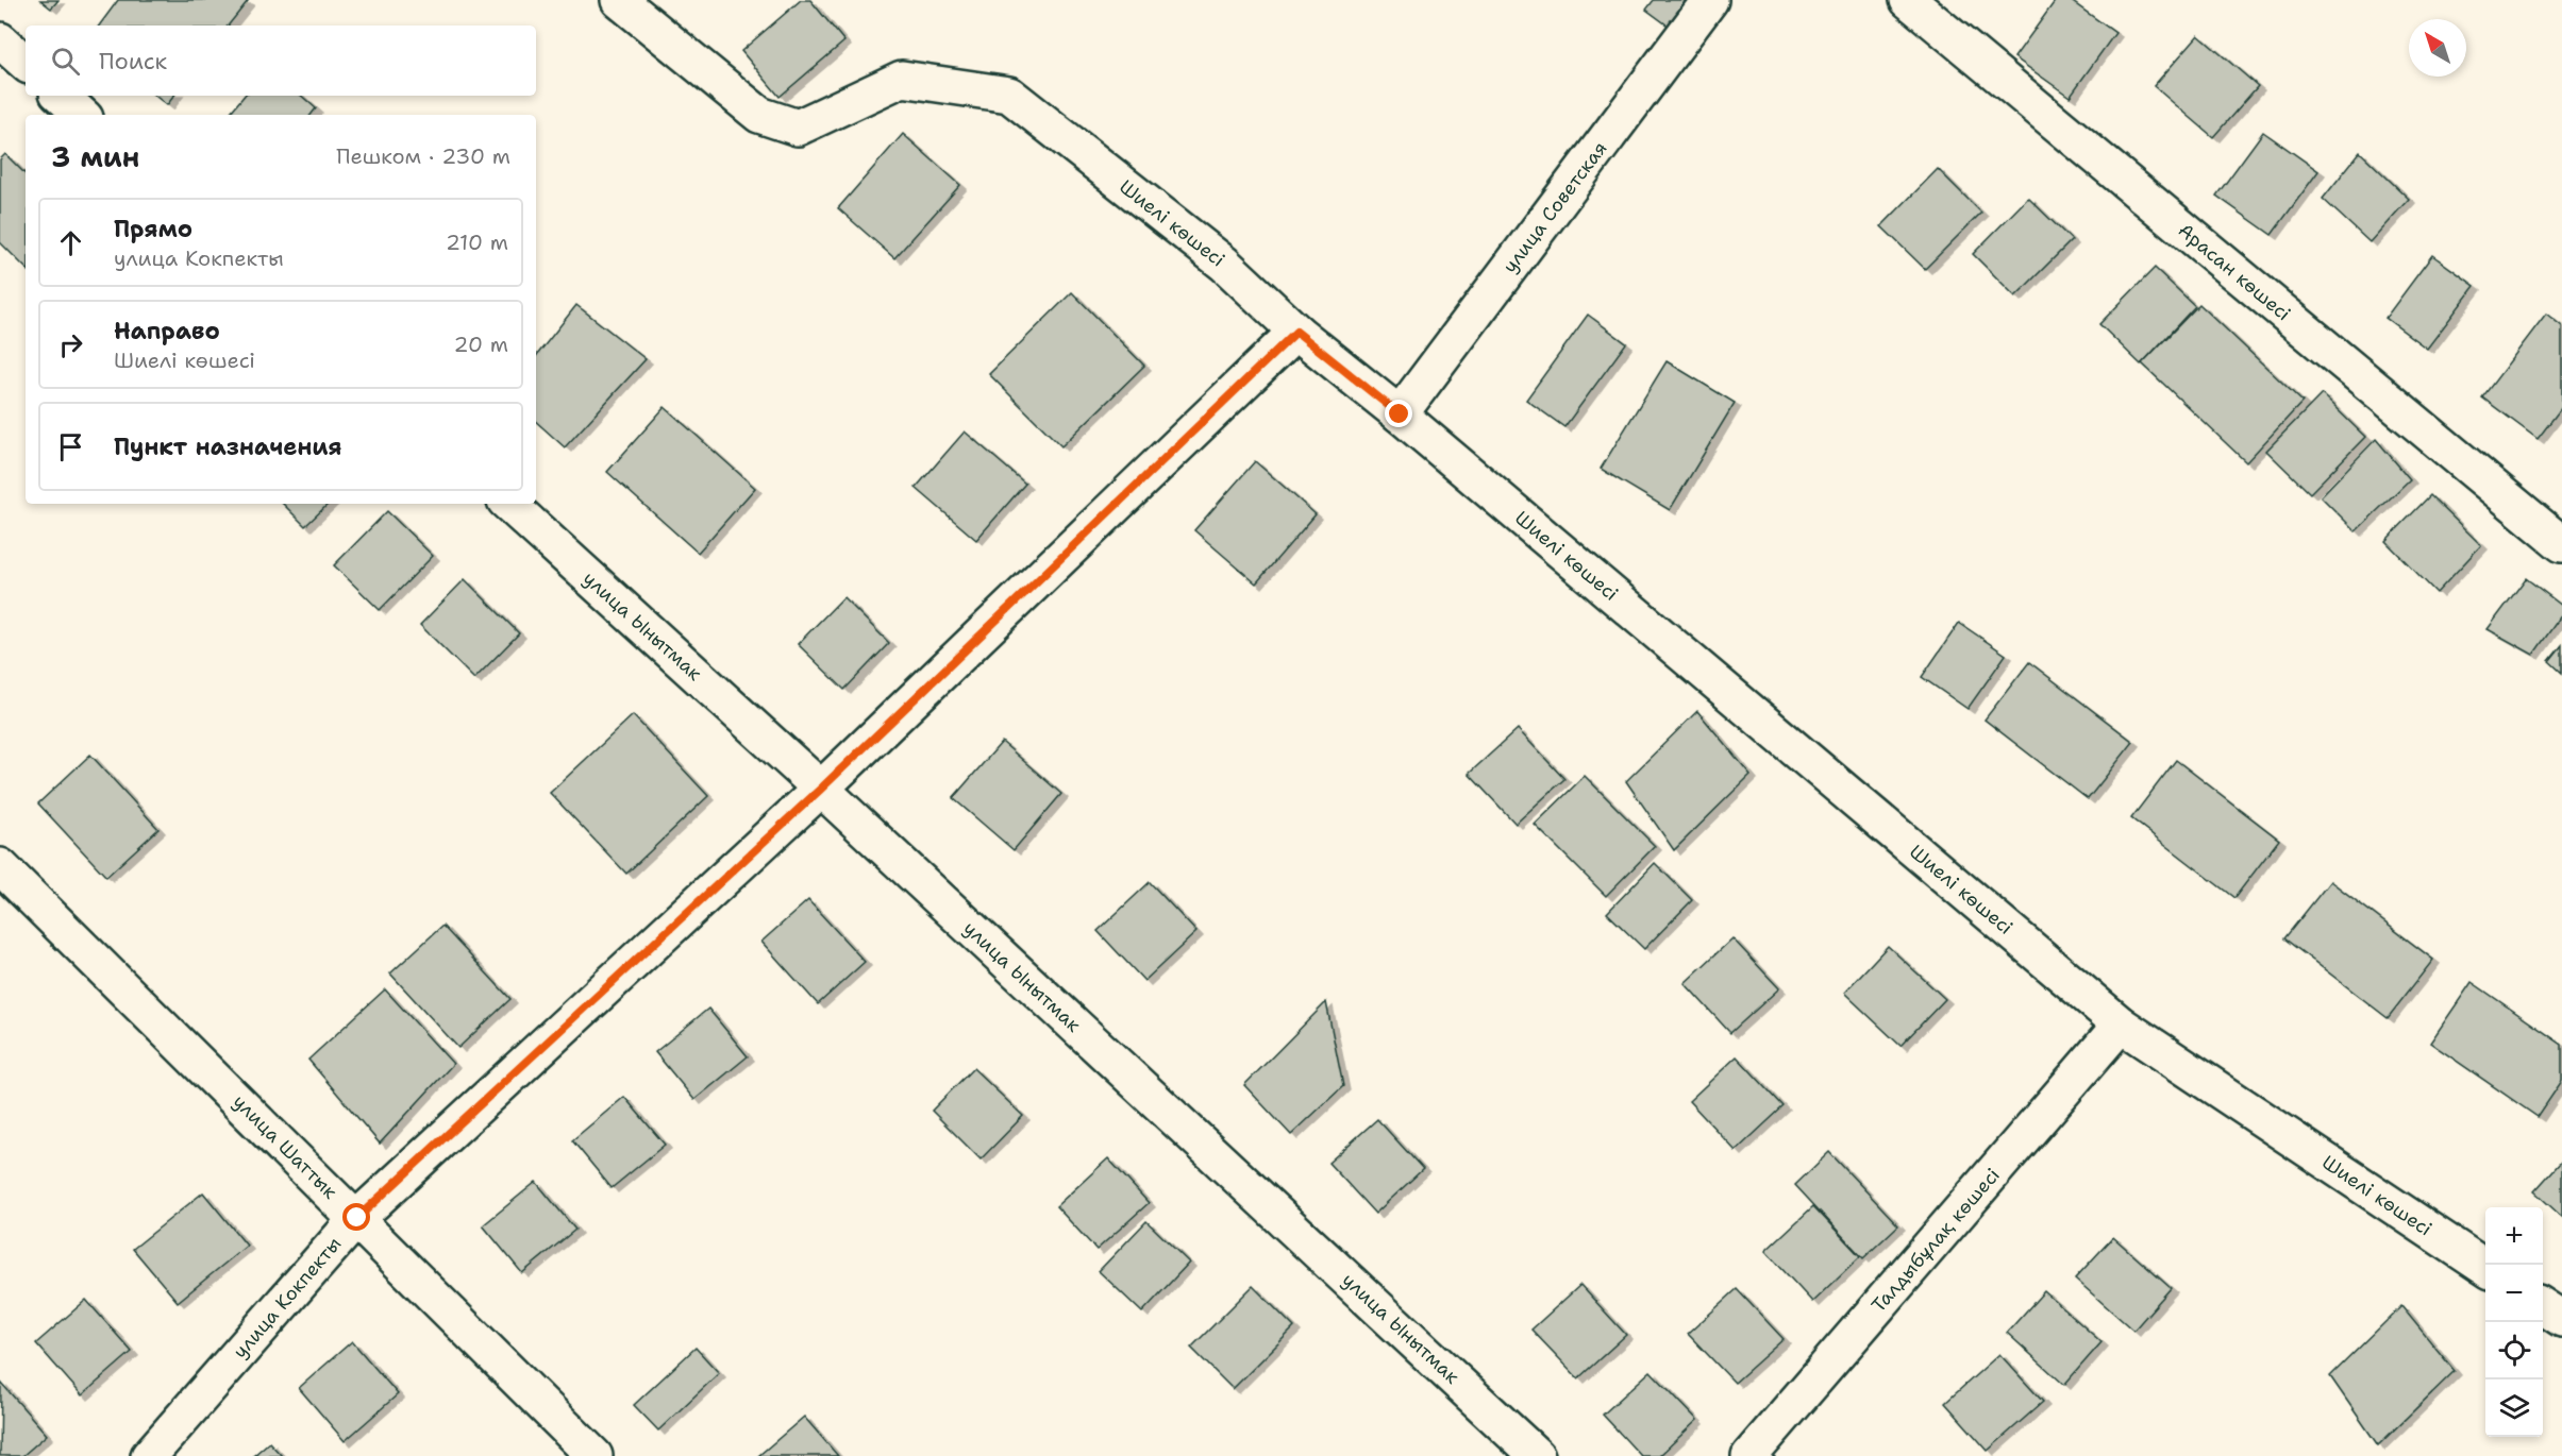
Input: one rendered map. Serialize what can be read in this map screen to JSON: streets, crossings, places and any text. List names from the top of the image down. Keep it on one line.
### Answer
{"streets":{"street":["улица Советская","Шиелі көшесі","Арасан көшесі","улица Ынытмак","улица Шаттык","Талдыбұлақ көшесі","улица Кокпекты"]},"crossings":[["улица Советская","Шиелі көшесі"],["Шиелі көшесі","Талдыбұлақ көшесі"],["Шиелі көшесі","улица Кокпекты"],["улица Ынытмак","улица Кокпекты"],["улица Шаттык","улица Кокпекты"]],"north":"top left","page":{"search":"Поиск","heading":["3 мин","Пешком · 230 m"],"list":[["Прямо","улица Кокпекты","210 m"],["Направо","Шиелі көшесі","20 m"],"Пункт назначения"],"map_buttons":["+","−"]}}
